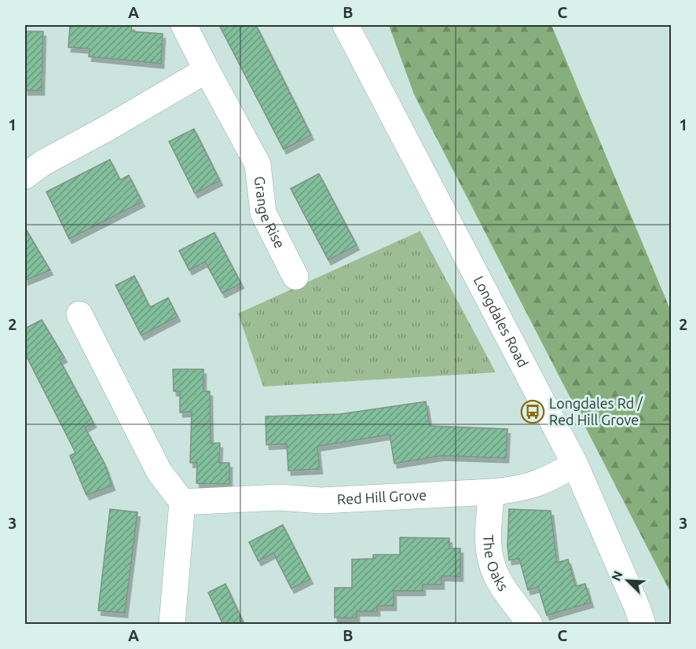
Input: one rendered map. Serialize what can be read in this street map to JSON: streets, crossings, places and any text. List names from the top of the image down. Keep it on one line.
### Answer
{"streets":{"street":["Grange Rise","Longdales Road","Red Hill Grove","The Oaks"]},"crossings":[["Longdales Road","Red Hill Grove"],["Red Hill Grove","The Oaks"]],"places":{"bus stop":["Longdales Rd / Red Hill Grove"]},"north":"top left","grid":{"columns":["A","B","C"],"rows":["1","2","3"]}}
